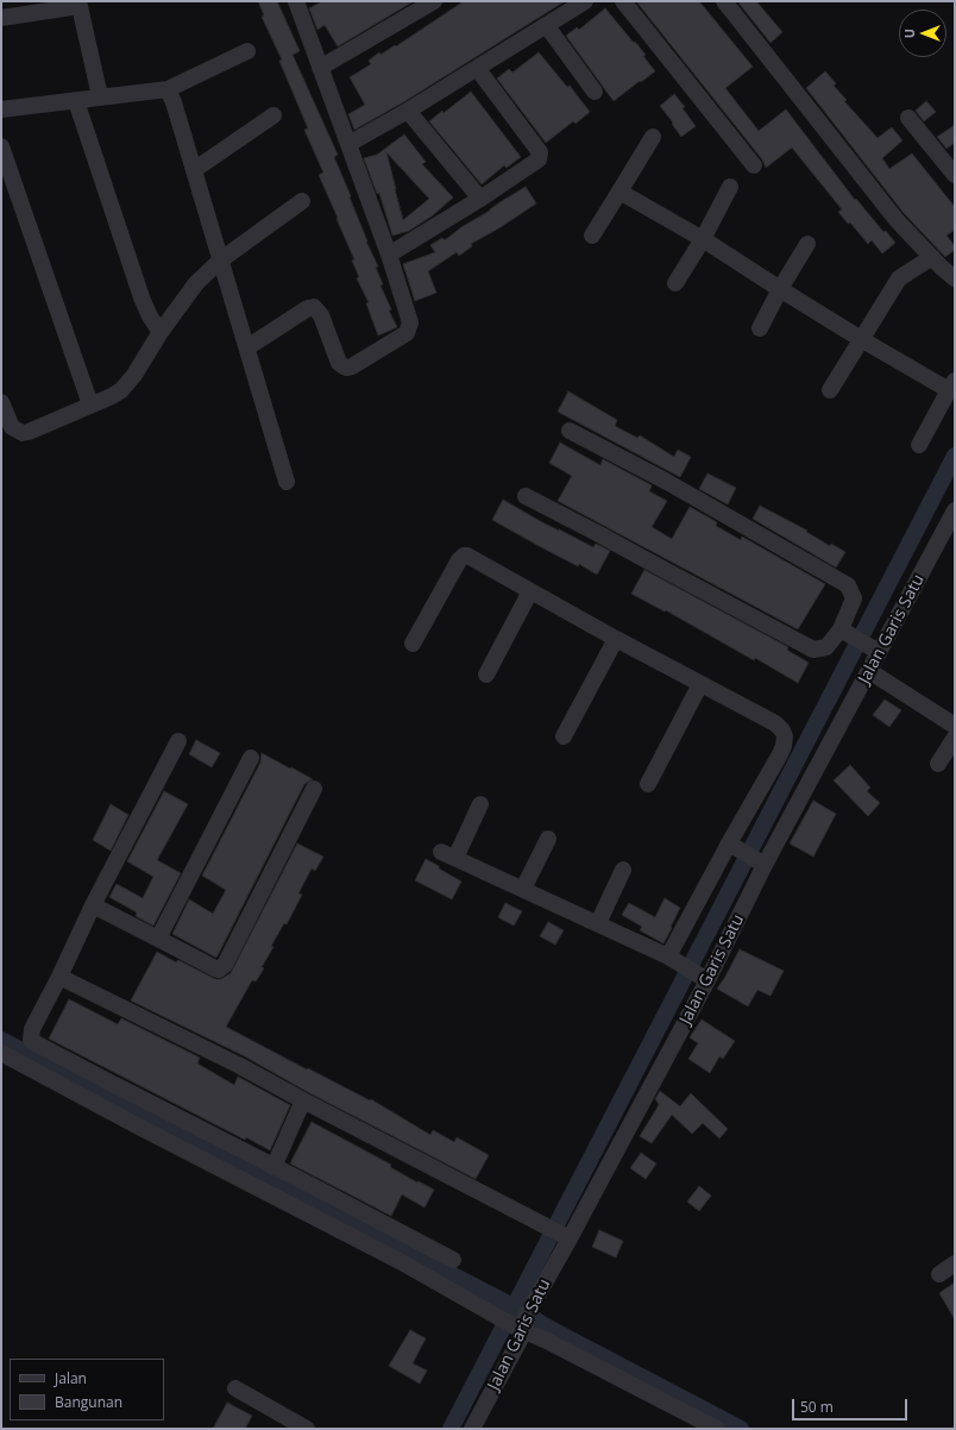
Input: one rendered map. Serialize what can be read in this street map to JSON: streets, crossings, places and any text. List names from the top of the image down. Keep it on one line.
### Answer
{"streets":{"street":["Jalan Garis Satu"]},"legend":["Jalan","Bangunan"],"scale_bar":"50 m","north":"left"}
